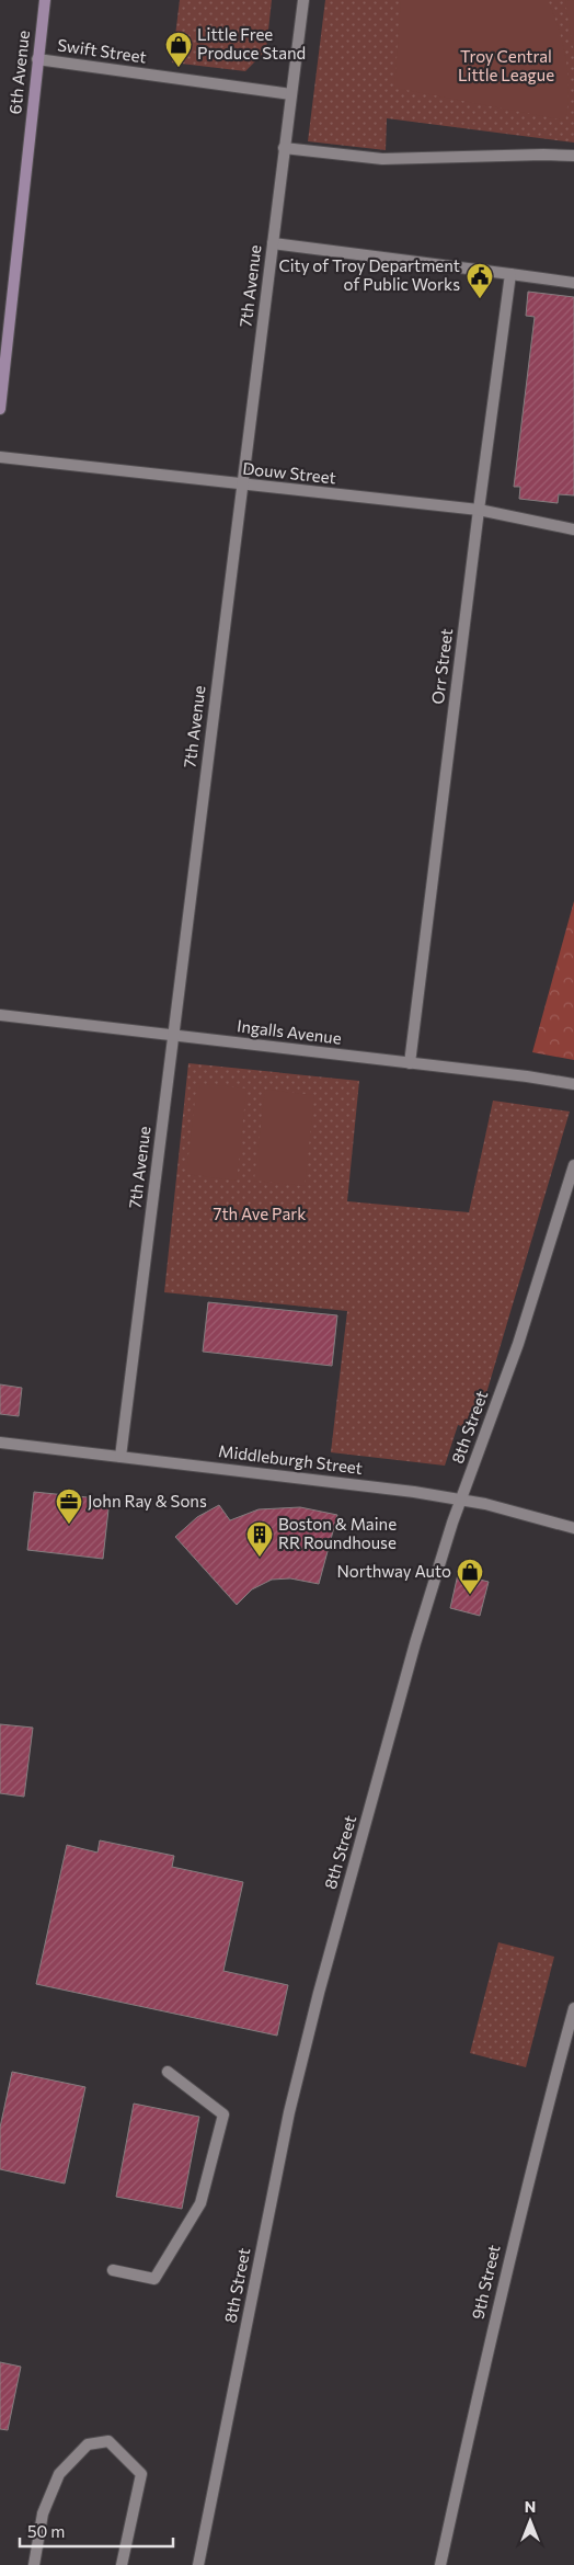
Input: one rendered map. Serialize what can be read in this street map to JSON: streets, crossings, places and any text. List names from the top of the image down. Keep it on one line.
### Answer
{"streets":{"street":["Swift Street","6th Avenue","7th Avenue","Douw Street","Orr Street","Ingalls Avenue","8th Street","Middleburgh Street","9th Street"]},"crossings":[["Swift Street","6th Avenue"],["Swift Street","7th Avenue"],["7th Avenue","Douw Street"],["7th Avenue","Ingalls Avenue"],["7th Avenue","Middleburgh Street"],["Douw Street","Orr Street"],["Orr Street","Ingalls Avenue"],["8th Street","Middleburgh Street"]],"parks":["Troy Central Little League","7th Ave Park"],"places":{"shop":["Little Free Produce Stand","Northway Auto"],"public building":["City of Troy Department of Public Works"],"office":["John Ray & Sons"],"building":["Boston & Maine RR Roundhouse"]},"scale_bar":"50 m","north":"top"}
